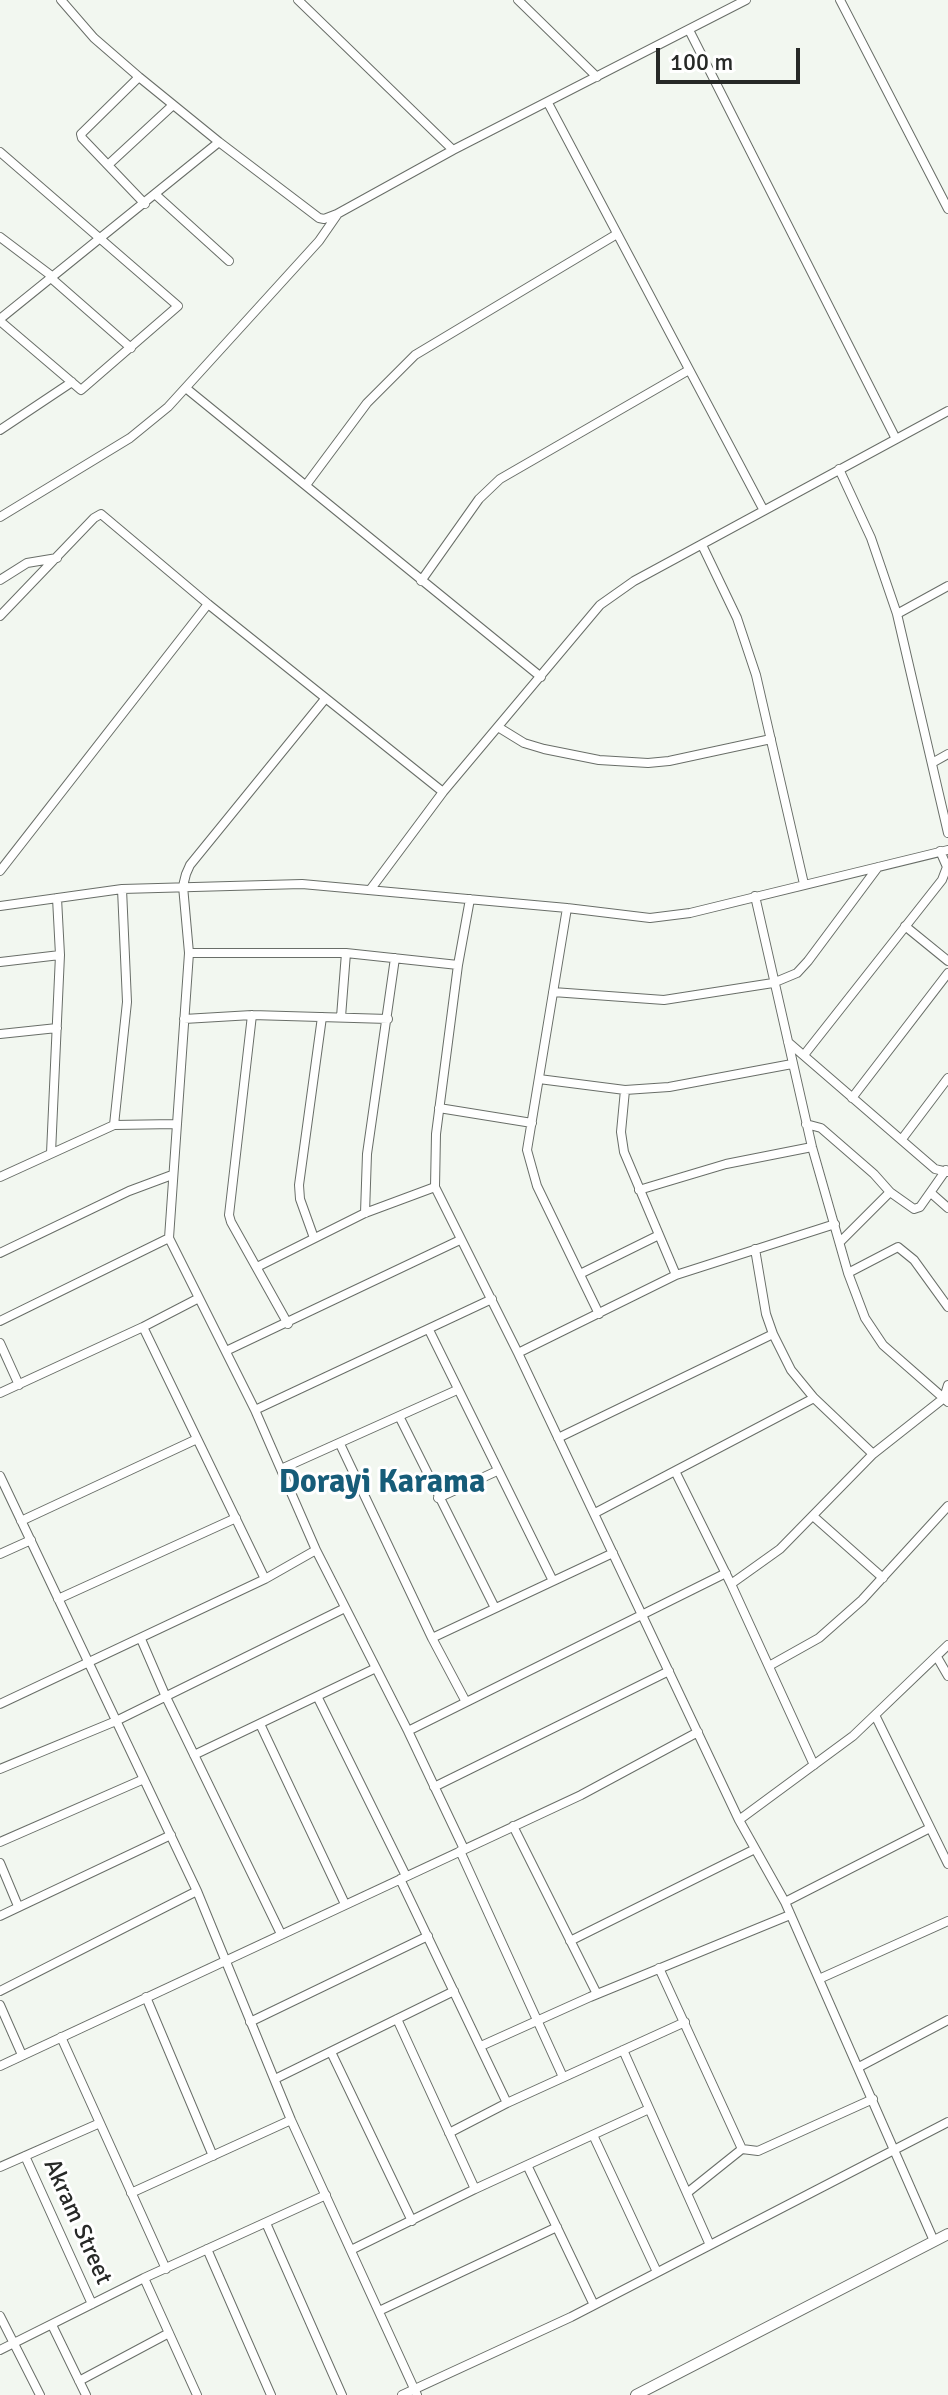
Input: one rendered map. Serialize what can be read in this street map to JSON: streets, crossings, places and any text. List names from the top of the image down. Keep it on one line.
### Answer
{"streets":{"street":["Akram Street"]},"districts":["Dorayi Karama"],"scale_bar":"100 m"}
